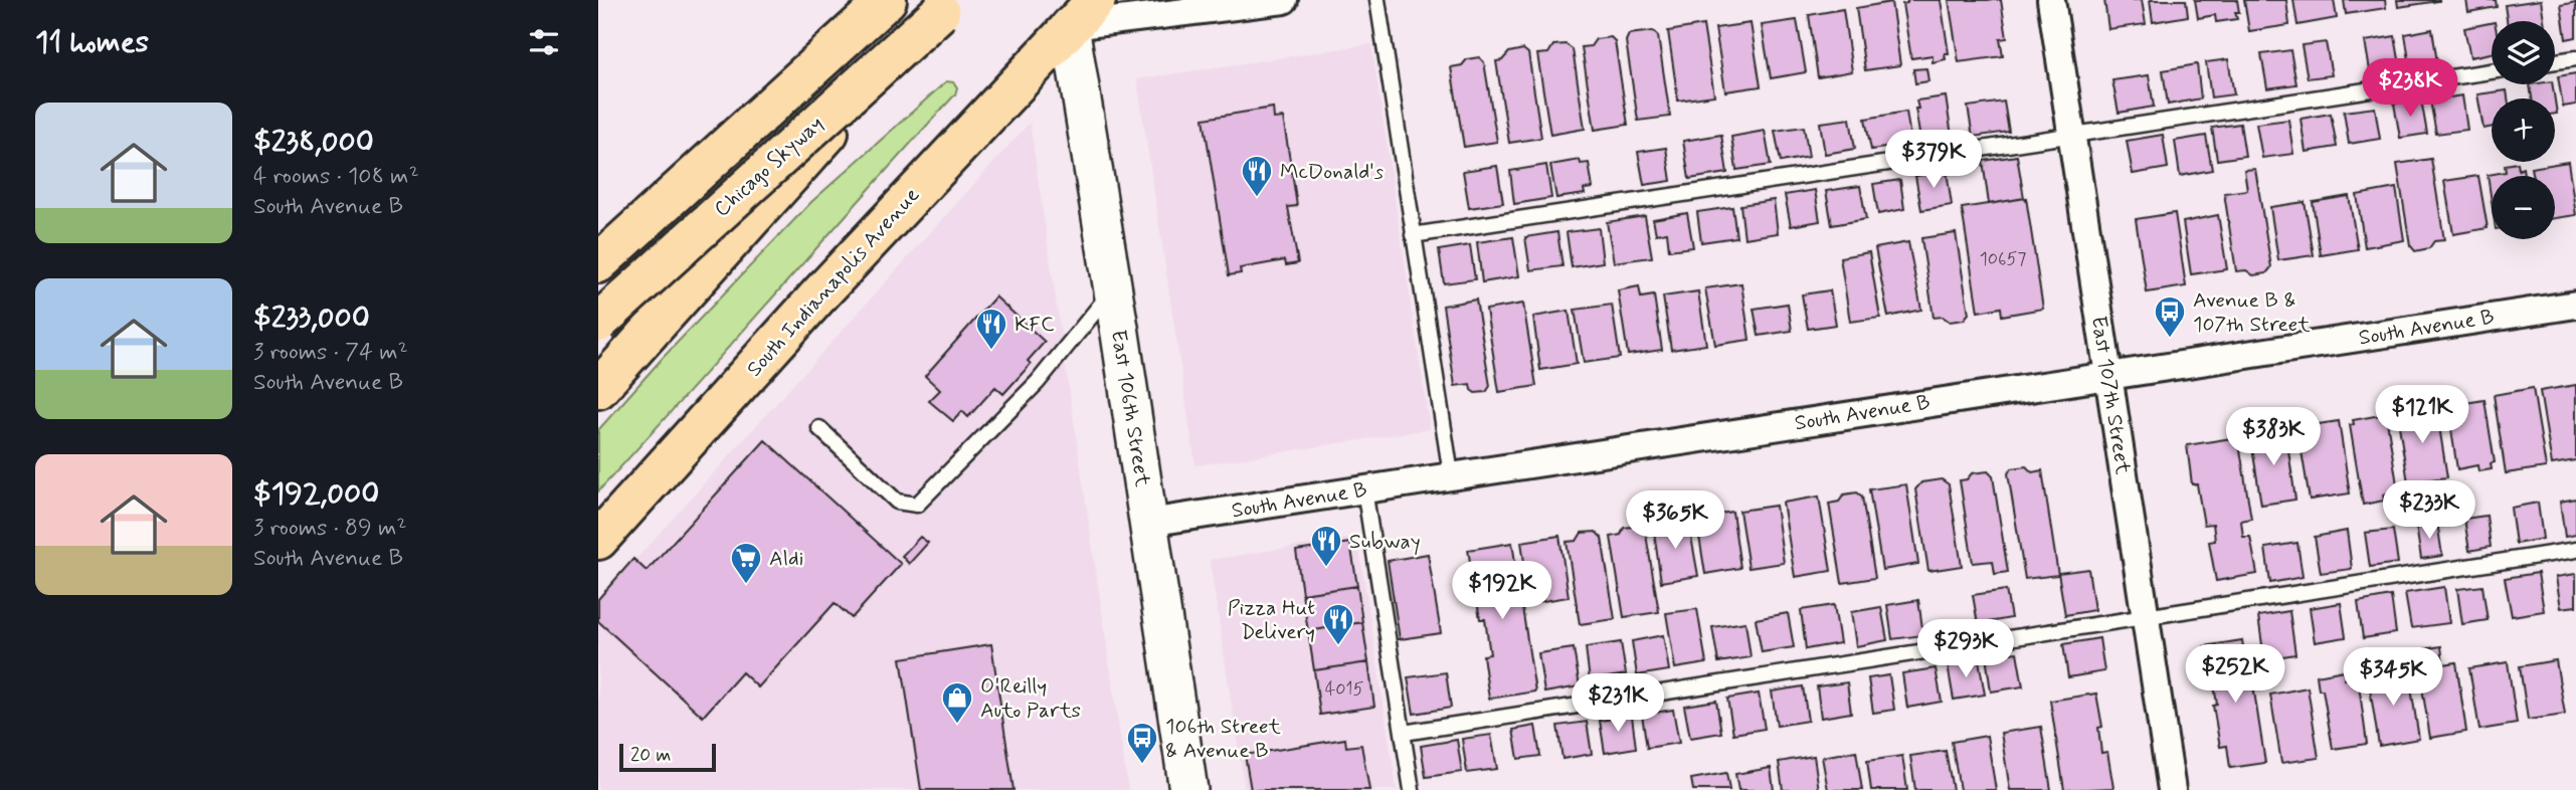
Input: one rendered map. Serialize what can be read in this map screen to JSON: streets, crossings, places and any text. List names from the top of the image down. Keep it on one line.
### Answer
{"streets":{"main road":["Chicago Skyway","South Indianapolis Avenue","East 106th Street"],"street":["South Avenue B","East 107th Street"]},"crossings":[["South Indianapolis Avenue","East 106th Street"],["South Avenue B","East 107th Street"],["South Avenue B","East 106th Street"]],"places":{"restaurant":["McDonald's","KFC","Subway","Pizza Hut Delivery"],"bus stop":["Avenue B & 107th Street","106th Street & Avenue B"],"supermarket":["Aldi"],"shop":["O'Reilly Auto Parts"]},"house_numbers":["10657","4015"],"scale_bar":"20 m","page":{"heading":"11 homes","map_buttons":["+","−"],"price":["$238K","$379K","$121K","$383K","$233K","$365K","$192K","$293K","$252K","$345K","$231K"],"list":[{"name":"$238,000","note":"4 rooms · 108 m² · South Avenue B"},{"name":"$233,000","note":"3 rooms · 74 m² · South Avenue B"},{"name":"$192,000","note":"3 rooms · 89 m² · South Avenue B"}],"scale":"20 m"}}
